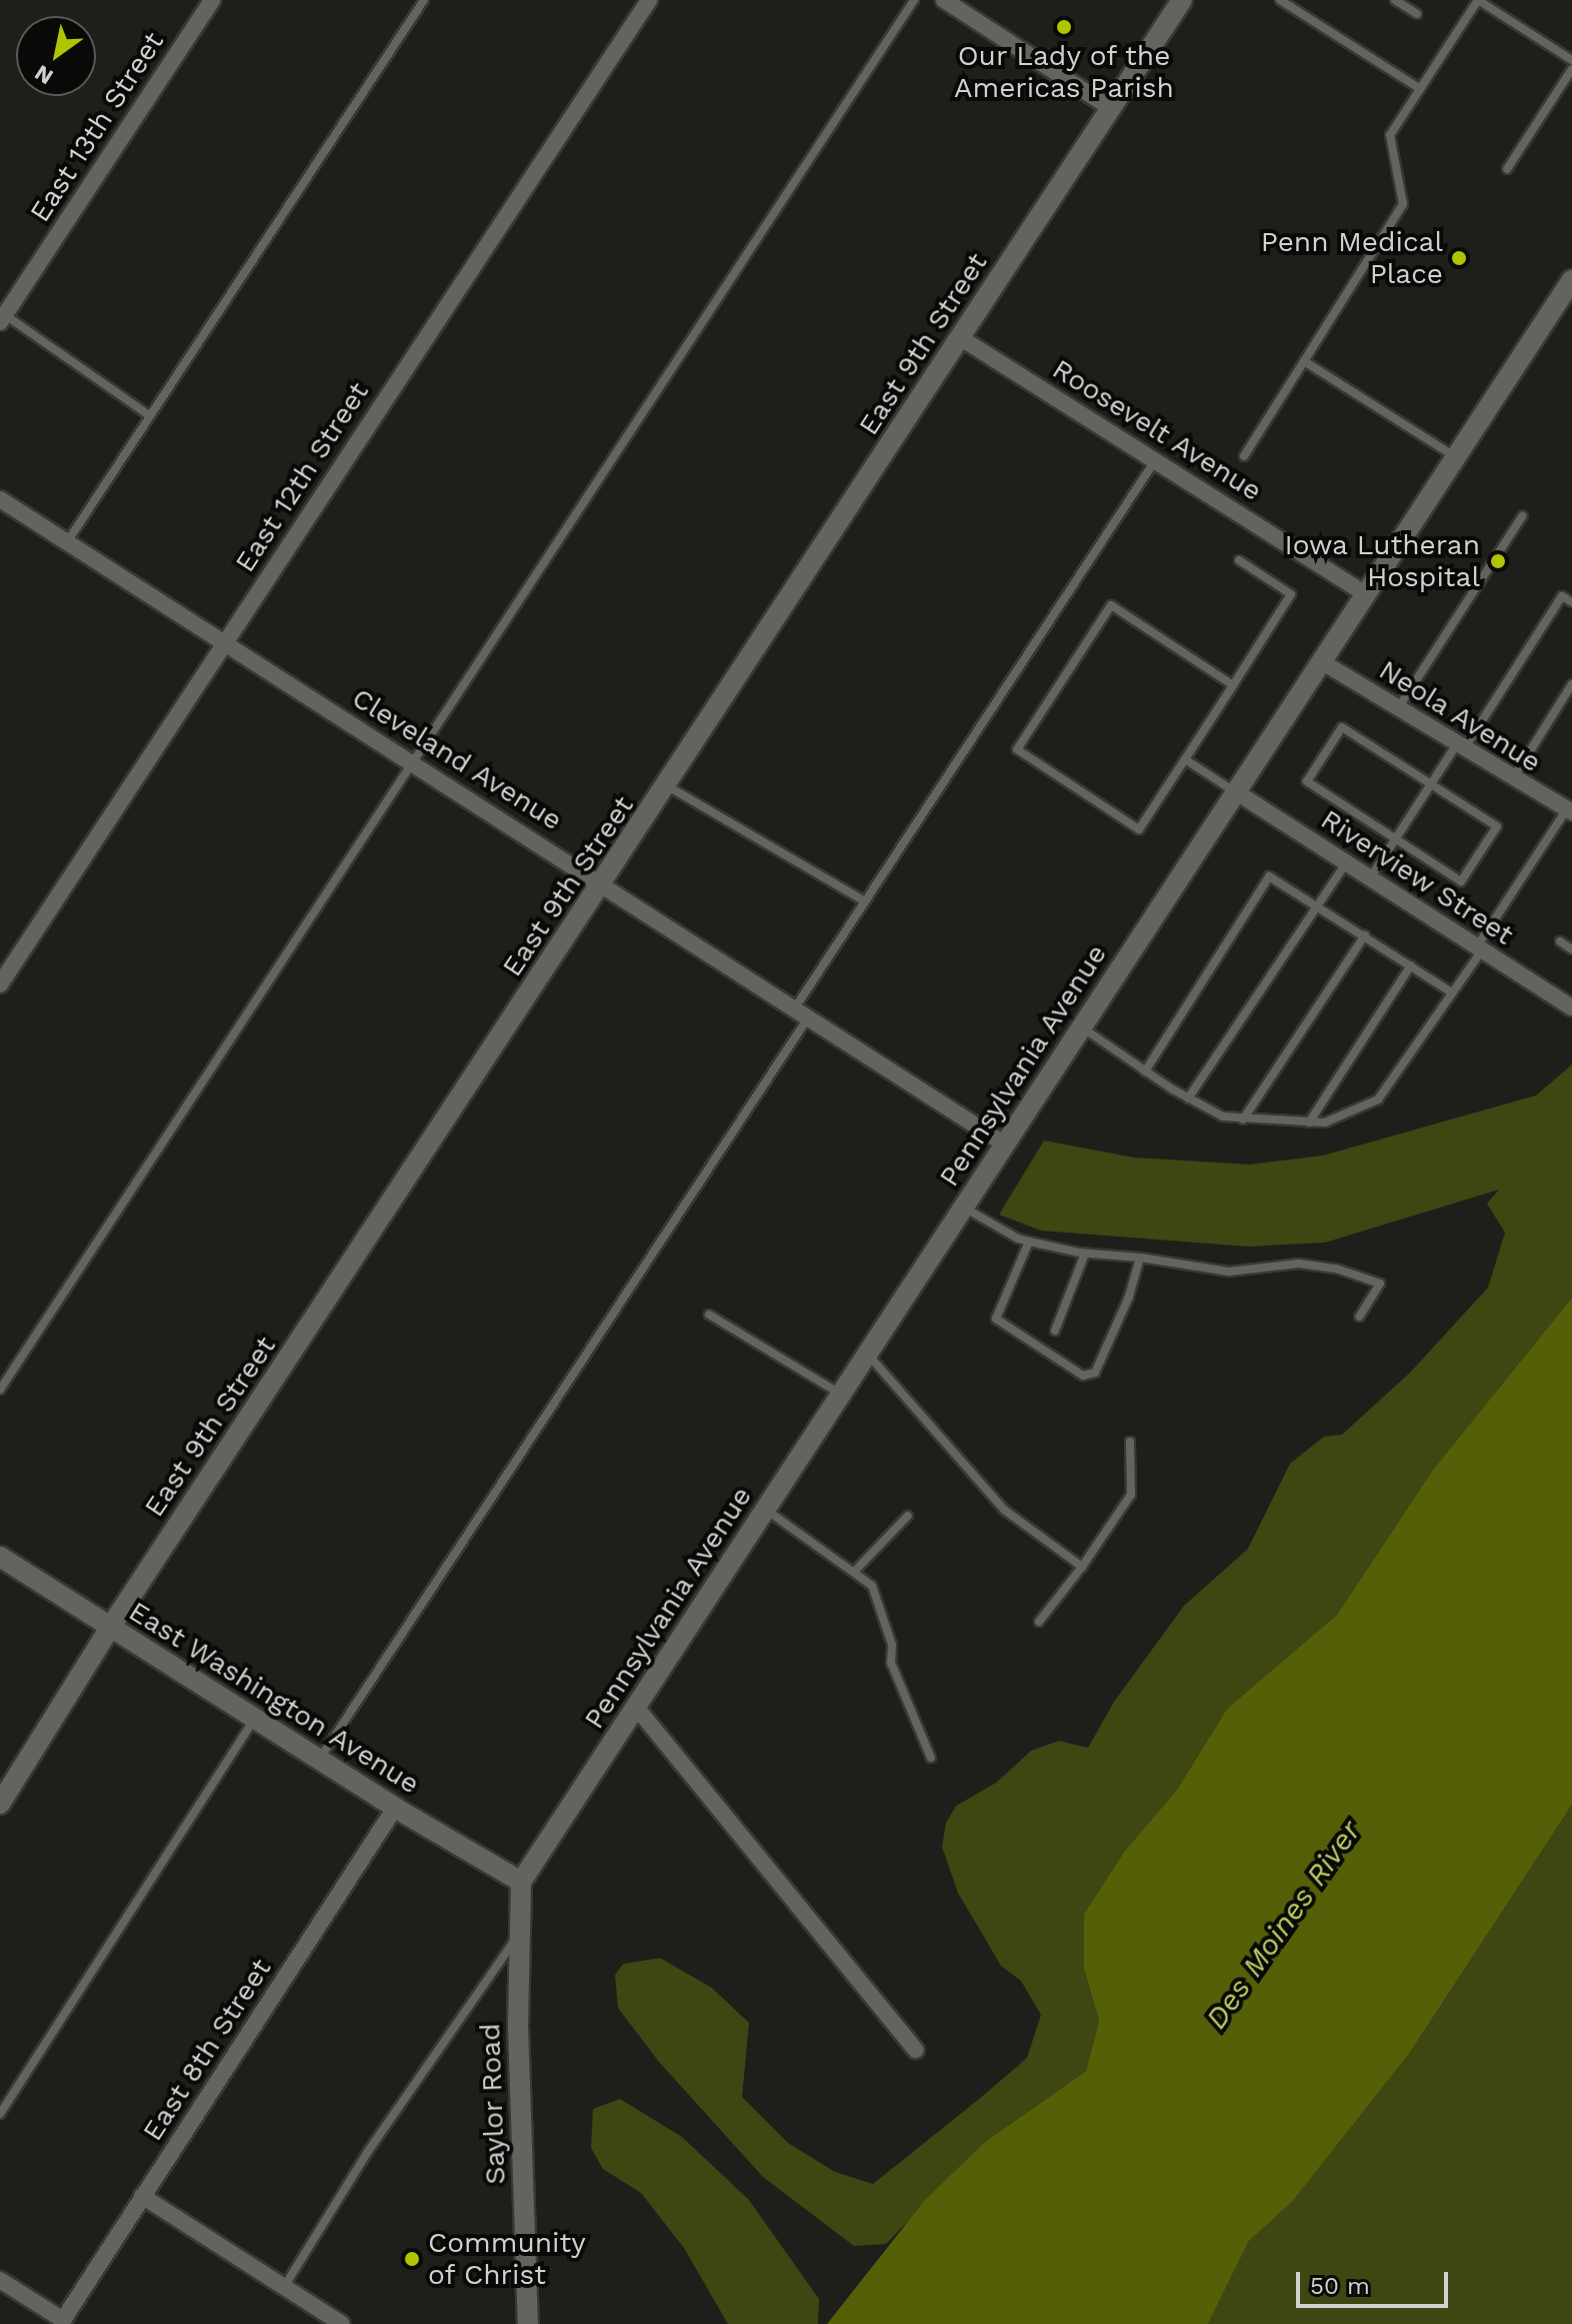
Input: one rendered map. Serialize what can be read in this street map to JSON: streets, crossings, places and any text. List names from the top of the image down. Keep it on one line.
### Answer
{"streets":{"street":["East 13th Street","East 9th Street","Roosevelt Avenue","East 12th Street","Neola Avenue","Cleveland Avenue","Riverview Street","Pennsylvania Avenue","East Washington Avenue","East 8th Street","Saylor Road"]},"crossings":[["East 9th Street","Roosevelt Avenue"],["East 9th Street","Cleveland Avenue"],["East 9th Street","East Washington Avenue"],["Roosevelt Avenue","Pennsylvania Avenue"],["East 12th Street","Cleveland Avenue"],["Neola Avenue","Pennsylvania Avenue"],["Cleveland Avenue","Pennsylvania Avenue"],["Riverview Street","Pennsylvania Avenue"],["Pennsylvania Avenue","East Washington Avenue"],["Pennsylvania Avenue","Saylor Road"],["East Washington Avenue","East 8th Street"],["East Washington Avenue","Saylor Road"]],"water":["Des Moines River"],"places":["Our Lady of the Americas Parish","Penn Medical Place","Iowa Lutheran Hospital","Community of Christ"],"scale_bar":"50 m","north":"bottom left"}
